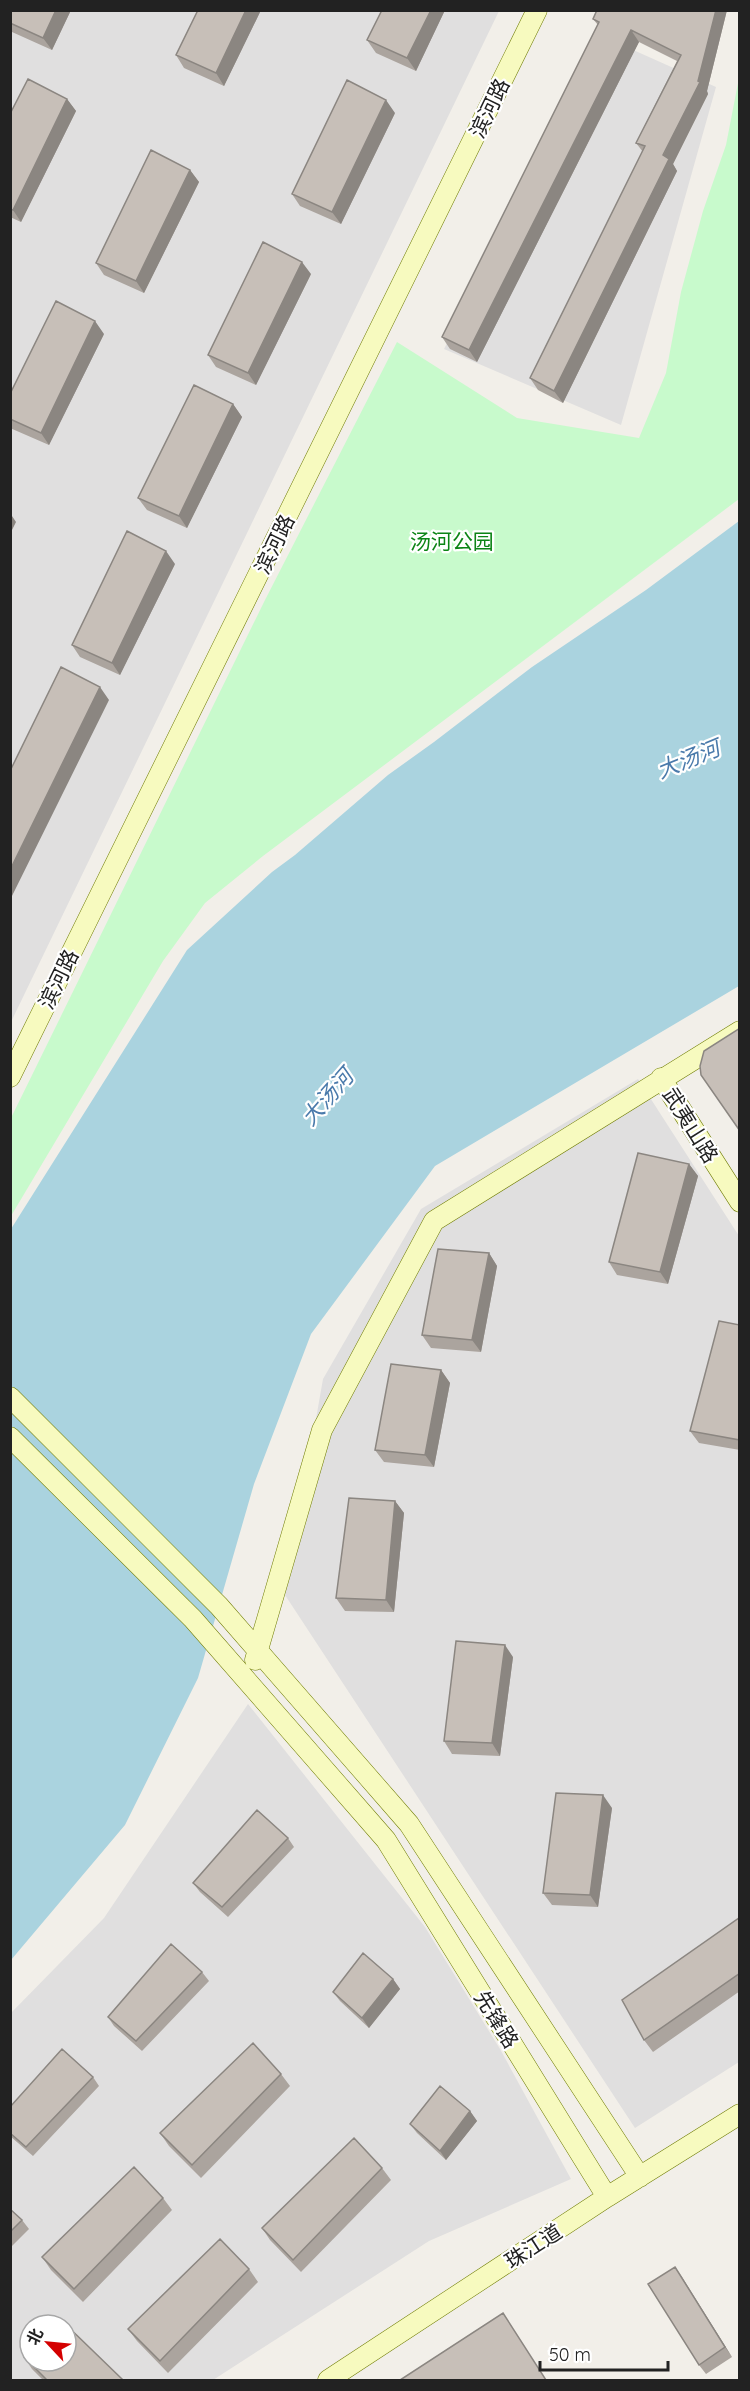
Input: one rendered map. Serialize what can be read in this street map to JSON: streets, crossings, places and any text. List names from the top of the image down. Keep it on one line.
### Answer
{"streets":{"street":["滨河路","武夷山路","先锋路","珠江道"]},"crossings":[["先锋路","珠江道"]],"water":["大汤河"],"parks":["汤河公园"],"scale_bar":"50 m","north":"top left"}
